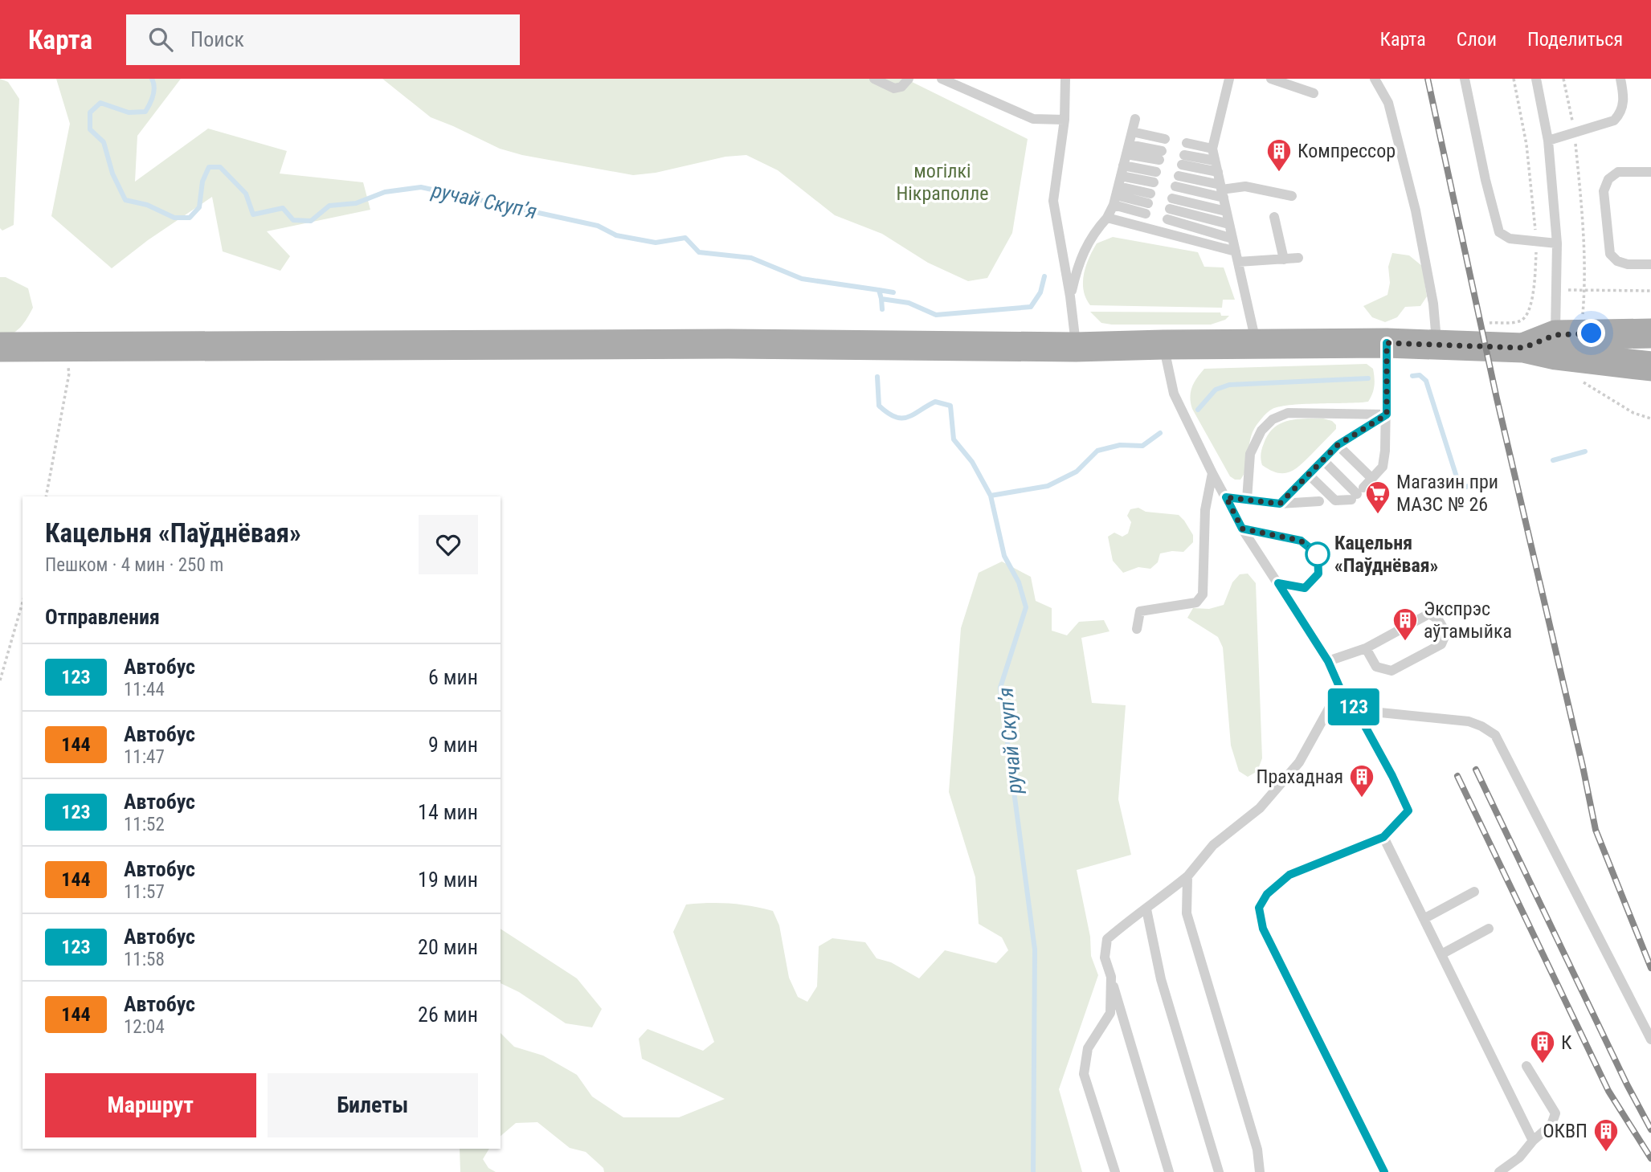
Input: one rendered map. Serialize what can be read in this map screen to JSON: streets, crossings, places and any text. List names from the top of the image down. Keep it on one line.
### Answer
{"water":["ручай Скупʼя"],"parks":["могілкі Нікраполле"],"places":{"building":["Компрессор","Экспрэс аўтамыйка","Прахадная","К","ОКВП"],"supermarket":["Магазин при МАЗС № 26"],"other":["Кацельня «Паўднёвая»"]},"lines":["bus line 123"],"page":{"header":"Карта","search":"Поиск","nav":["Карта","Слои","Поделиться"],"on_map":"123","heading":[["Кацельня «Паўднёвая»","Пешком · 4 мин · 250 m"],"Отправления"],"list":[{"mark":"123","name":"Автобус","note":"11:44","value":"6 мин"},{"mark":"144","name":"Автобус","note":"11:47","value":"9 мин"},{"mark":"123","name":"Автобус","note":"11:52","value":"14 мин"},{"mark":"144","name":"Автобус","note":"11:57","value":"19 мин"},{"mark":"123","name":"Автобус","note":"11:58","value":"20 мин"},{"mark":"144","name":"Автобус","note":"12:04","value":"26 мин"}],"buttons":["Маршрут","Билеты"]}}
